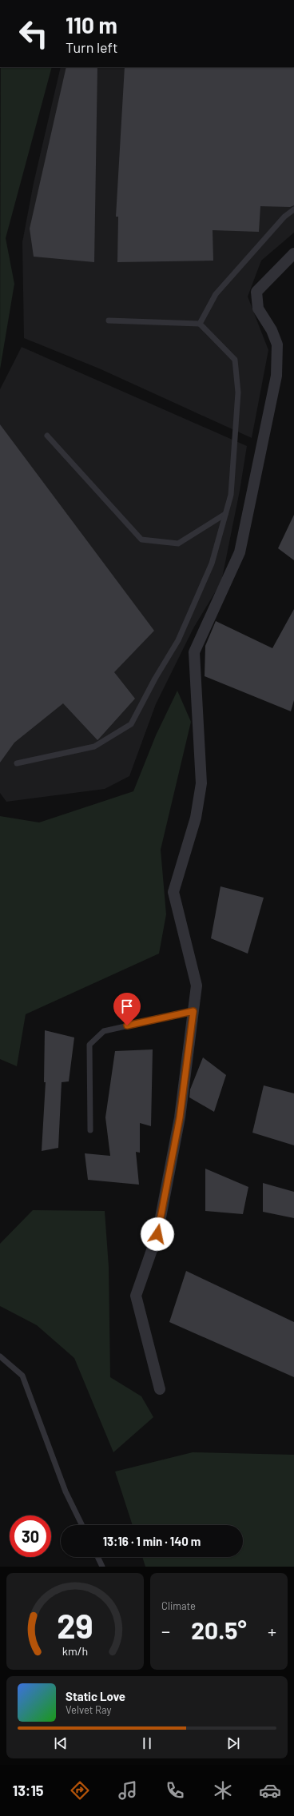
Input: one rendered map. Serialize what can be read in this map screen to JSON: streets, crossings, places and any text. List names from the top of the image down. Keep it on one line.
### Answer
{"page":{"turn":["110 m","Turn left"],"limit":"30","trip":"13:16 · 1 min · 140 m","tile":"Climate","heat":["−","20.5°","+"],"song":["Static Love","Velvet Ray"],"tabs":"13:15","gauge":["29","km/h"]}}
